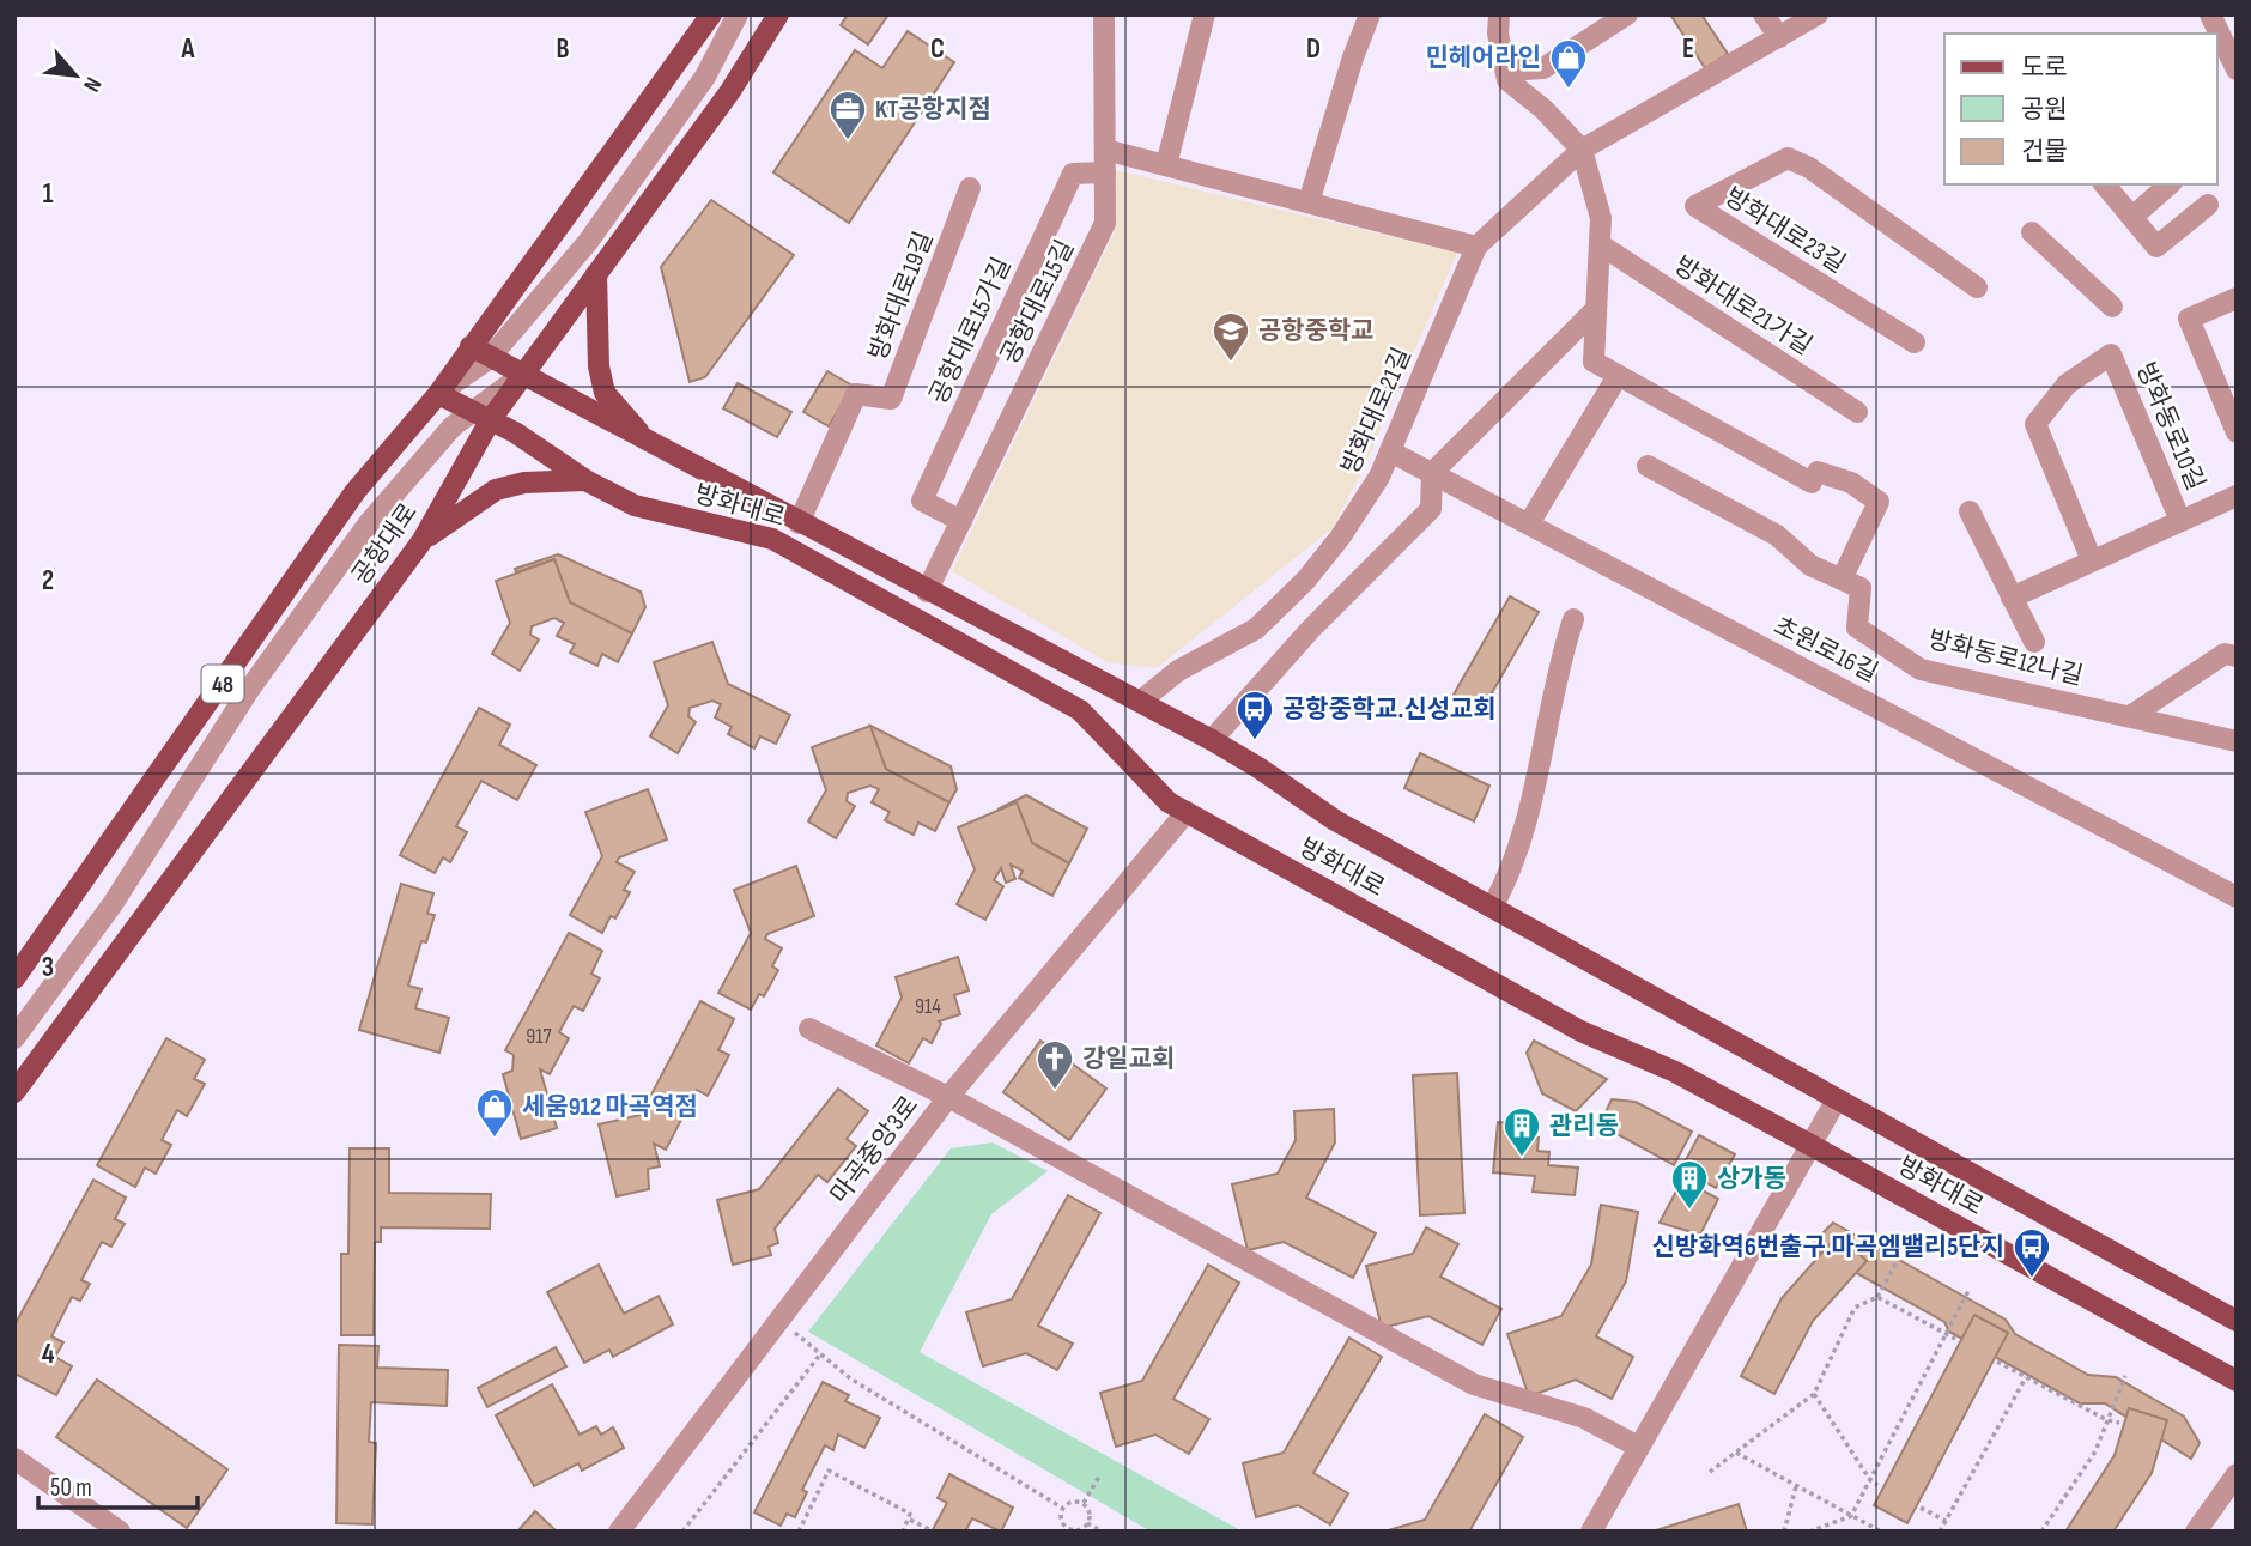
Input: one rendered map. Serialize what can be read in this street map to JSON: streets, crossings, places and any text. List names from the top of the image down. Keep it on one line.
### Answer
{"streets":{"main road":["방화대로","공항대로","48"],"street":["방화대로23길","방화대로19길","공항대로15길","방화대로21가길","공항대로15가길","방화대로21길","방화동로10길","초원로16길","방화동로12나길","마곡중앙3로"]},"crossings":[["방화대로19길","방화대로"],["공항대로15길","공항대로15가길"],["공항대로15길","방화대로"],["방화대로21길","방화대로"],["방화대로21길","초원로16길"],["방화대로","공항대로"],["방화대로","마곡중앙3로"]],"places":{"shop":["민헤어라인","세움912 마곡역점"],"office":["KT공항지점"],"school or university":["공항중학교"],"bus stop":["공항중학교.신성교회","신방화역6번출구.마곡엠밸리5단지"],"church":["강일교회"],"building":["관리동","상가동"]},"house_numbers":["914","917"],"legend":["도로","공원","건물"],"scale_bar":"50 m","north":"bottom right","grid":{"columns":["A","B","C","D","E"],"rows":["1","2","3","4"]}}
